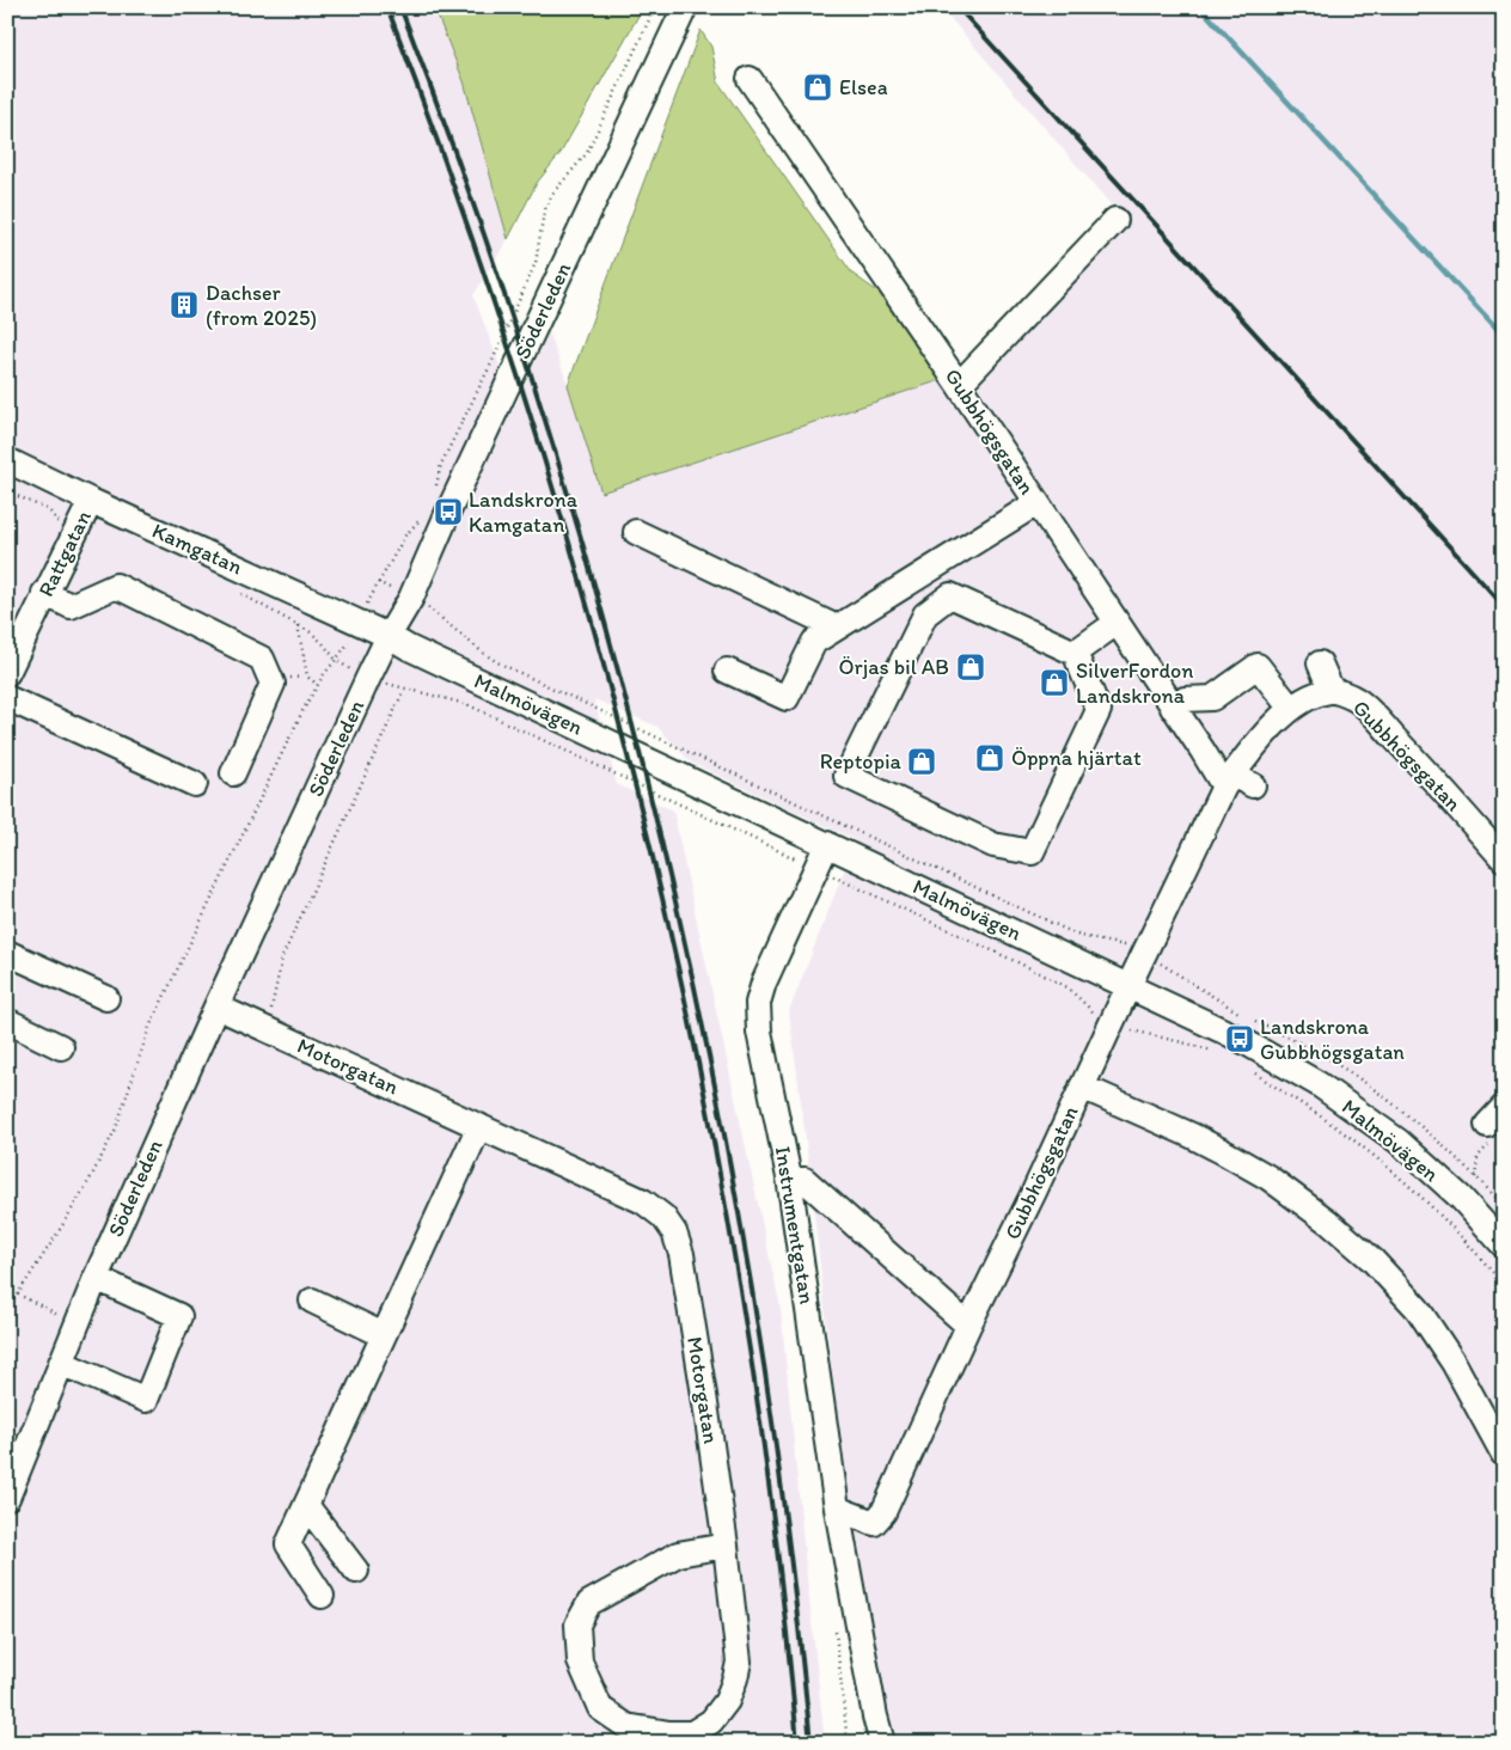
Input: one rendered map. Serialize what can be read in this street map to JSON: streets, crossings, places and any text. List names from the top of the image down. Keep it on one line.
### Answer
{"streets":{"street":["Söderleden","Gubbhögsgatan","Kamgatan","Rattgatan","Malmövägen","Motorgatan","Instrumentgatan"]},"crossings":[["Söderleden","Kamgatan"],["Söderleden","Malmövägen"],["Söderleden","Motorgatan"],["Gubbhögsgatan","Malmövägen"],["Gubbhögsgatan","Instrumentgatan"],["Kamgatan","Rattgatan"],["Kamgatan","Malmövägen"],["Malmövägen","Instrumentgatan"]],"places":{"shop":["Elsea","Örjas bil AB","SilverFordon Landskrona","Öppna hjärtat","Reptopia"],"building":["Dachser (from 2025)"],"bus stop":["Landskrona Kamgatan","Landskrona Gubbhögsgatan"]}}
